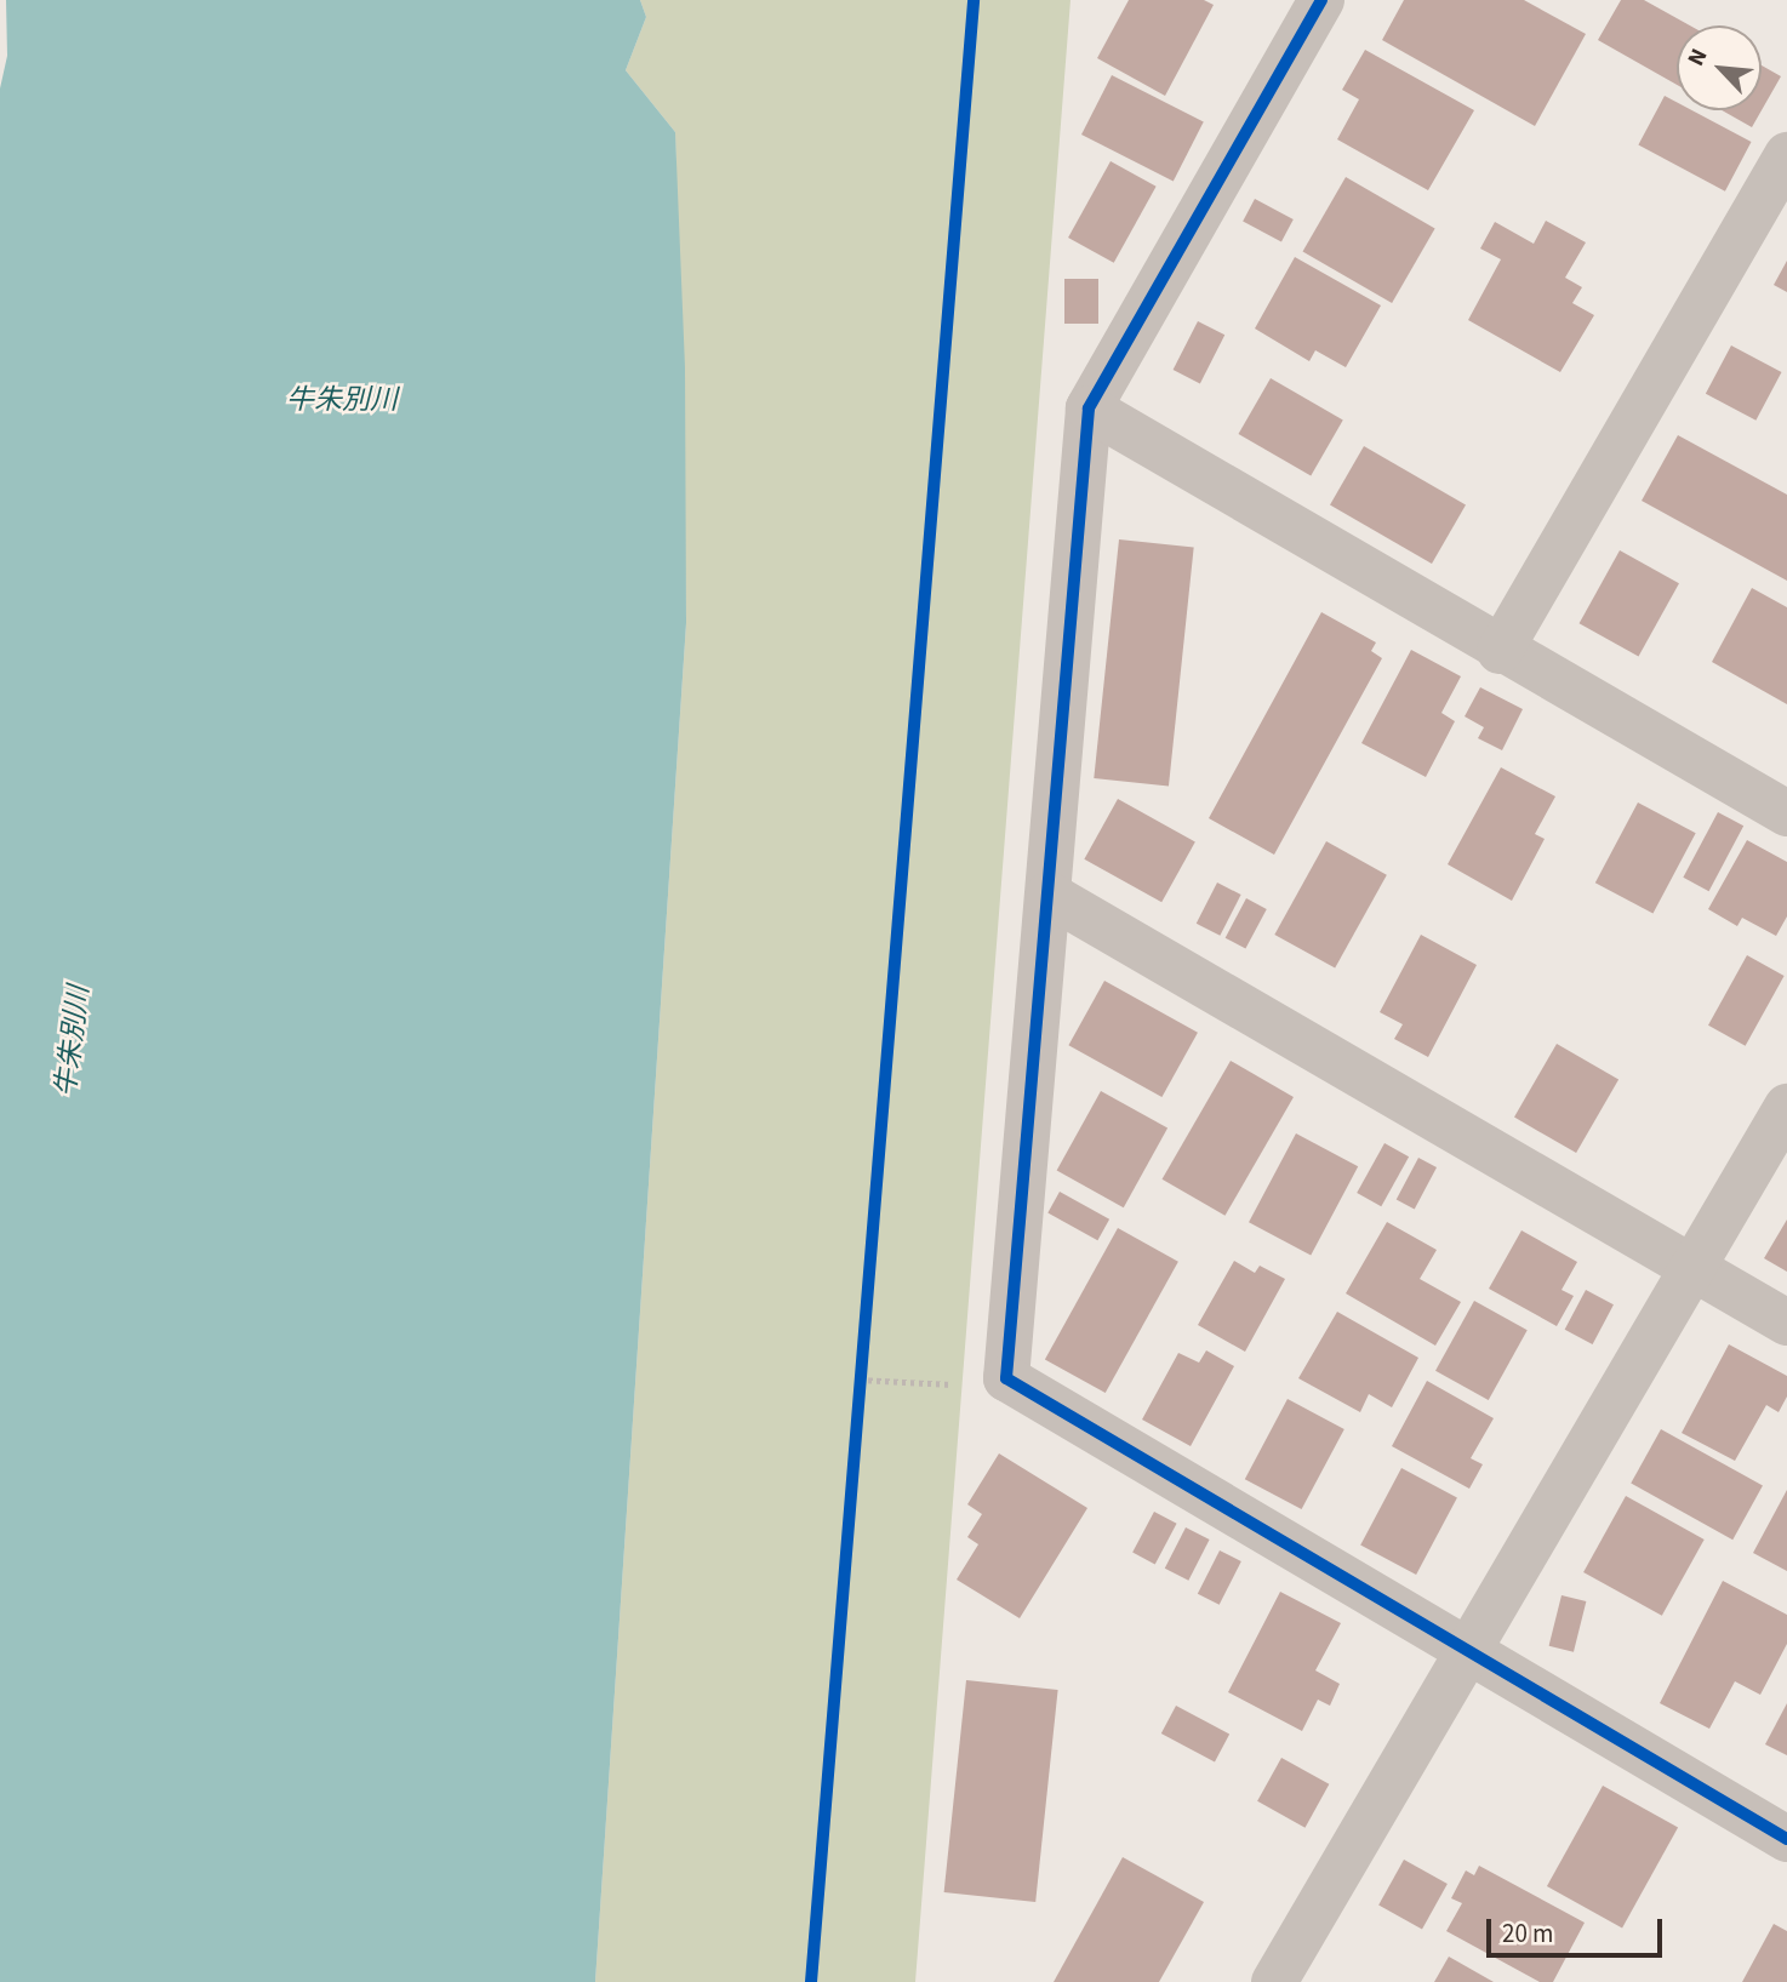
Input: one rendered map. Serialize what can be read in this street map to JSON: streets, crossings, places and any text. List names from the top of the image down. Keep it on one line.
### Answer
{"water":["牛朱別川"],"scale_bar":"20 m","north":"top left"}
